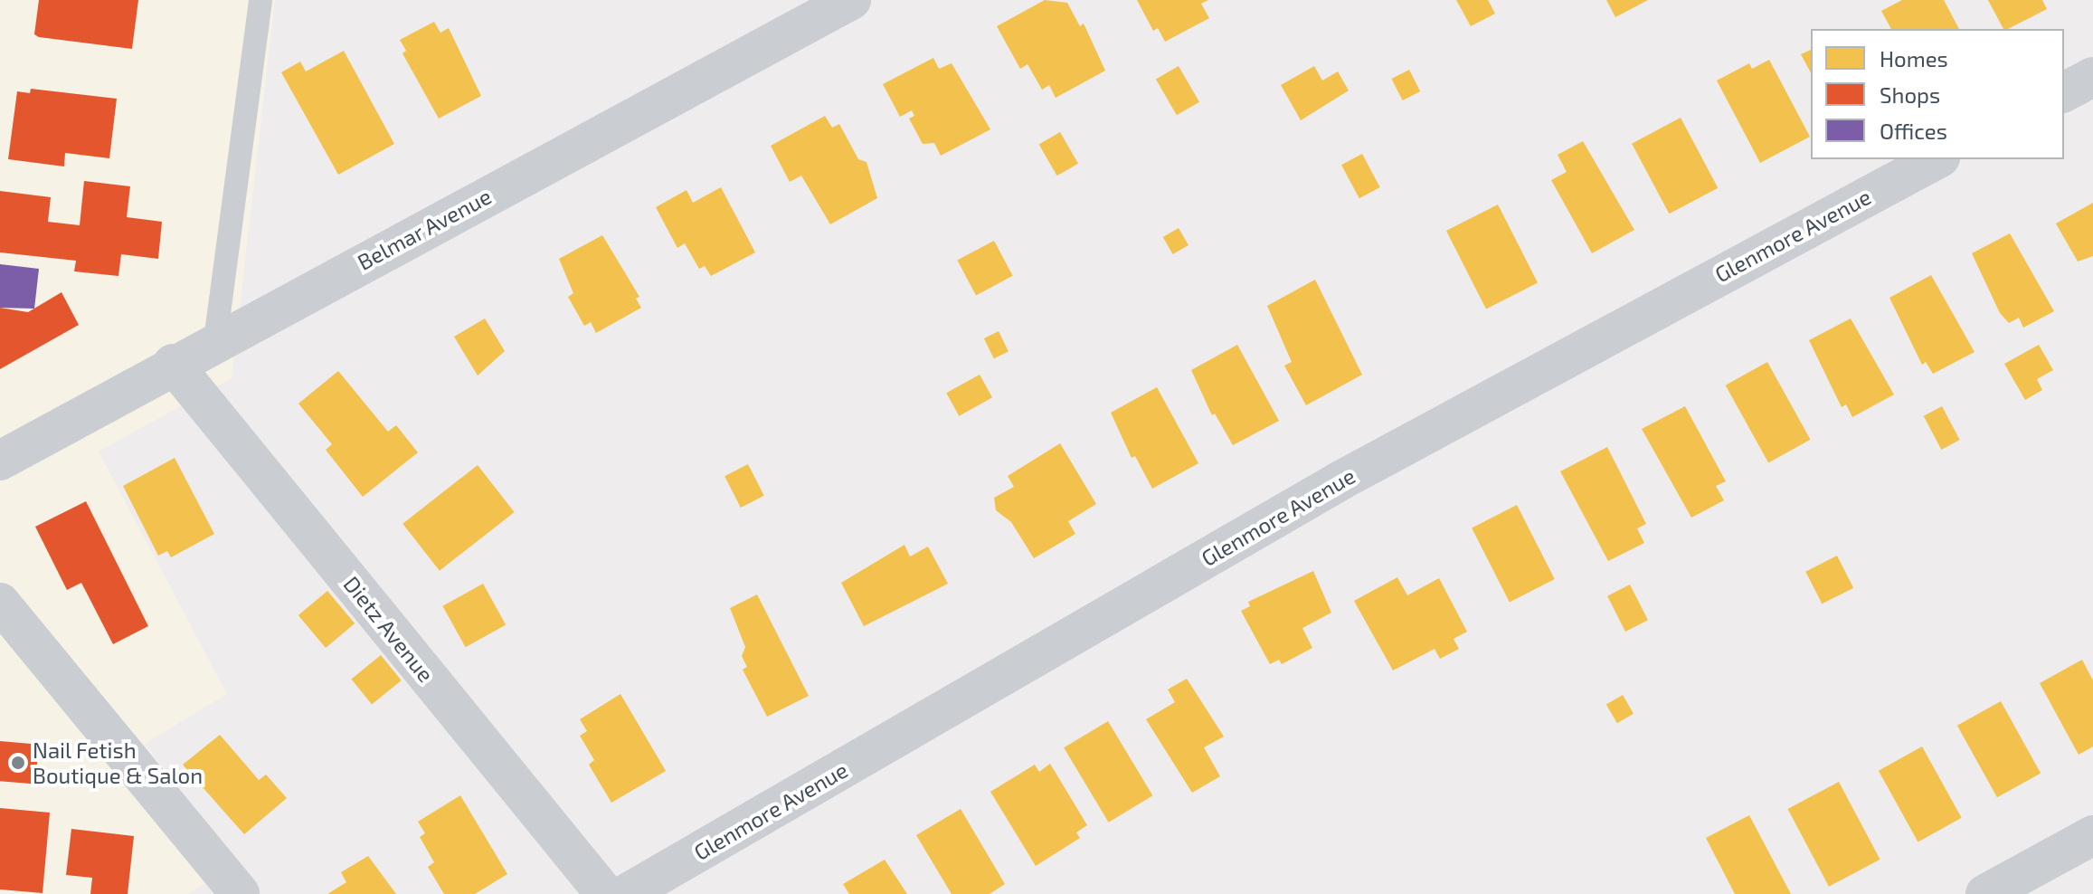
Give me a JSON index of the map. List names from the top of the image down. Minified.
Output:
{"streets":{"street":["Belmar Avenue","Glenmore Avenue","Dietz Avenue"]},"crossings":[["Belmar Avenue","Dietz Avenue"]],"places":["Nail Fetish Boutique & Salon"],"legend":["Homes","Shops","Offices"]}
